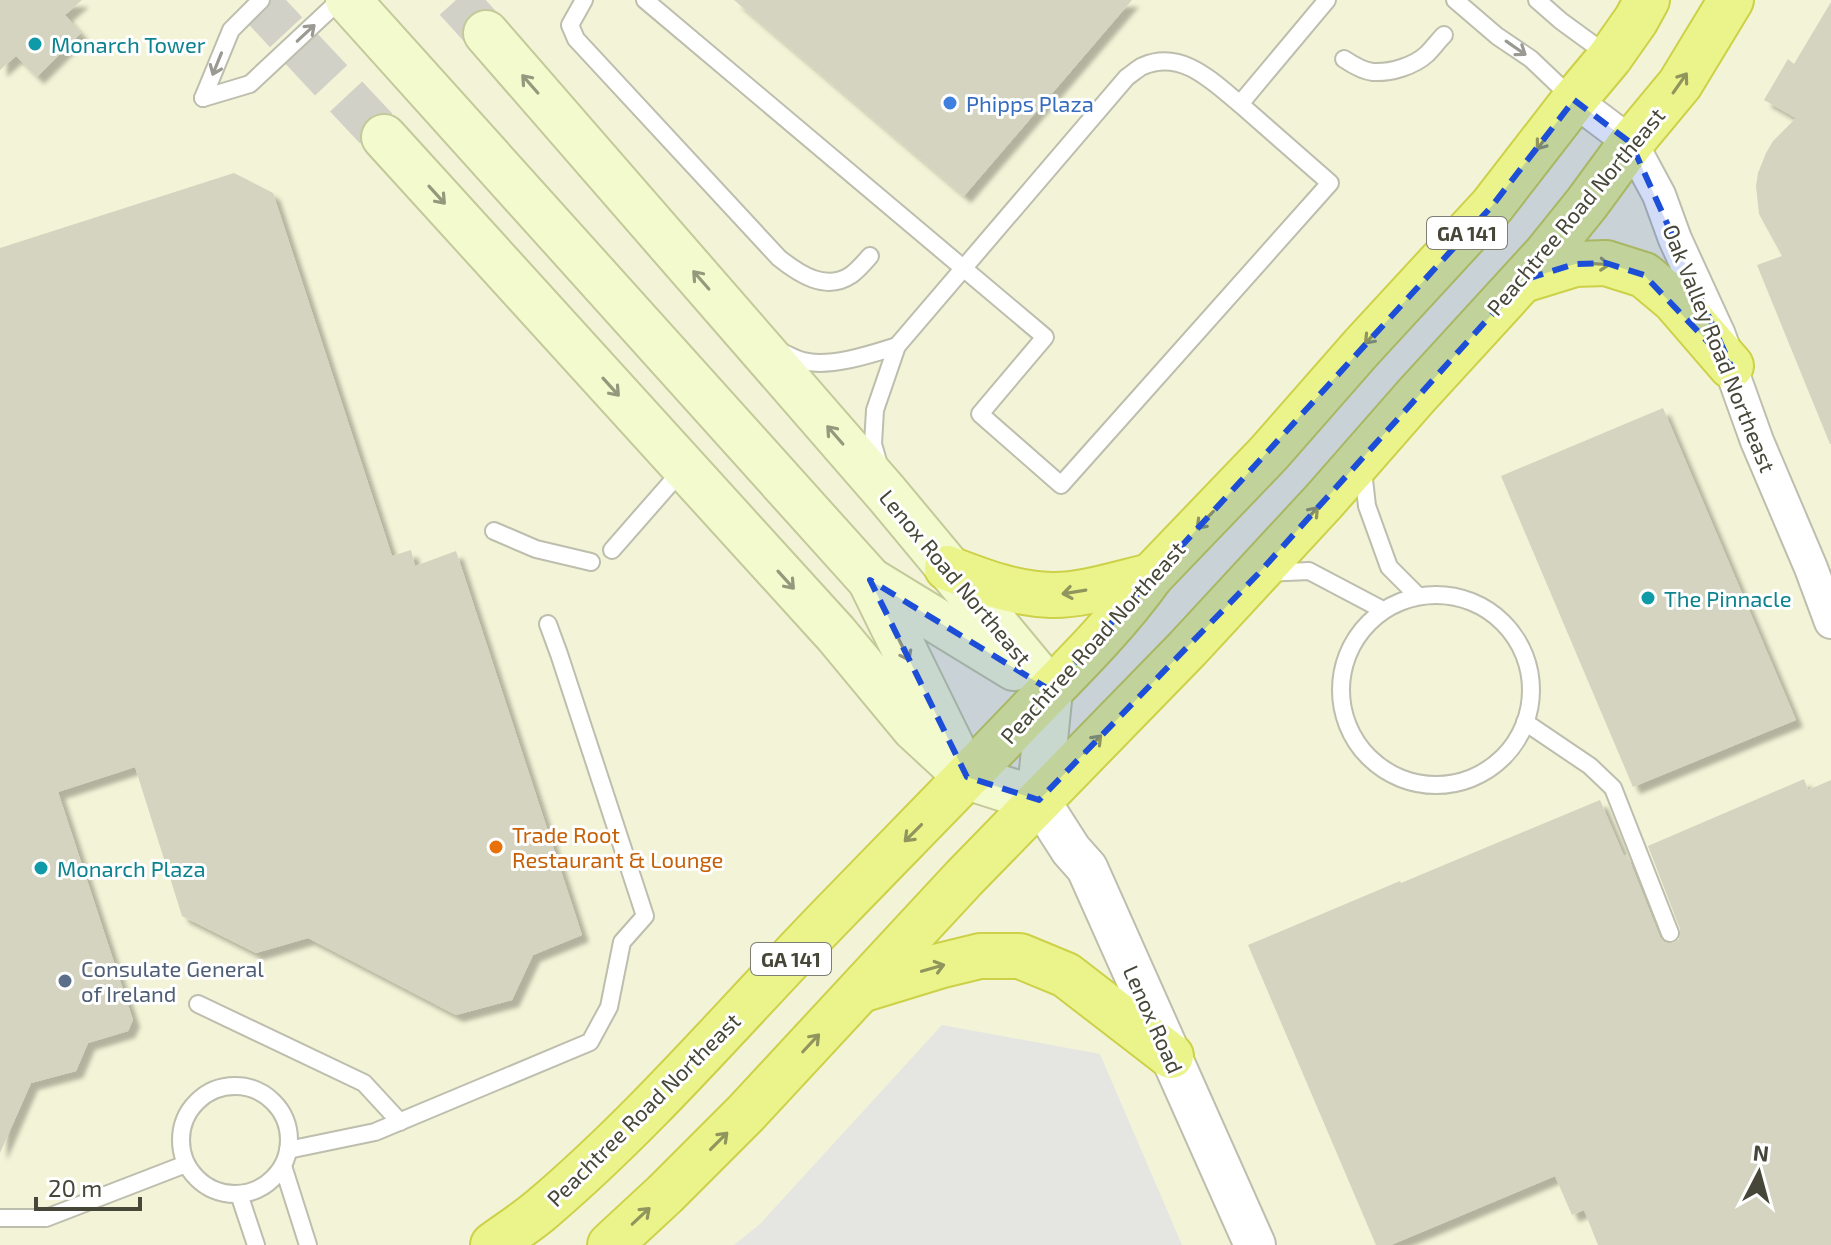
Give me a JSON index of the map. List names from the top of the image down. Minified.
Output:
{"streets":{"highway":["Peachtree Road Northeast","GA 141"],"main road":["Lenox Road Northeast"],"street":["Oak Valley Road Northeast","Lenox Road"]},"crossings":[["Peachtree Road Northeast","Oak Valley Road Northeast"],["Peachtree Road Northeast","Lenox Road Northeast"],["Peachtree Road Northeast","Lenox Road"]],"places":["Monarch Tower","Phipps Plaza","The Pinnacle","Trade Root Restaurant & Lounge","Monarch Plaza","Consulate General of Ireland"],"scale_bar":"20 m","north":"top"}
